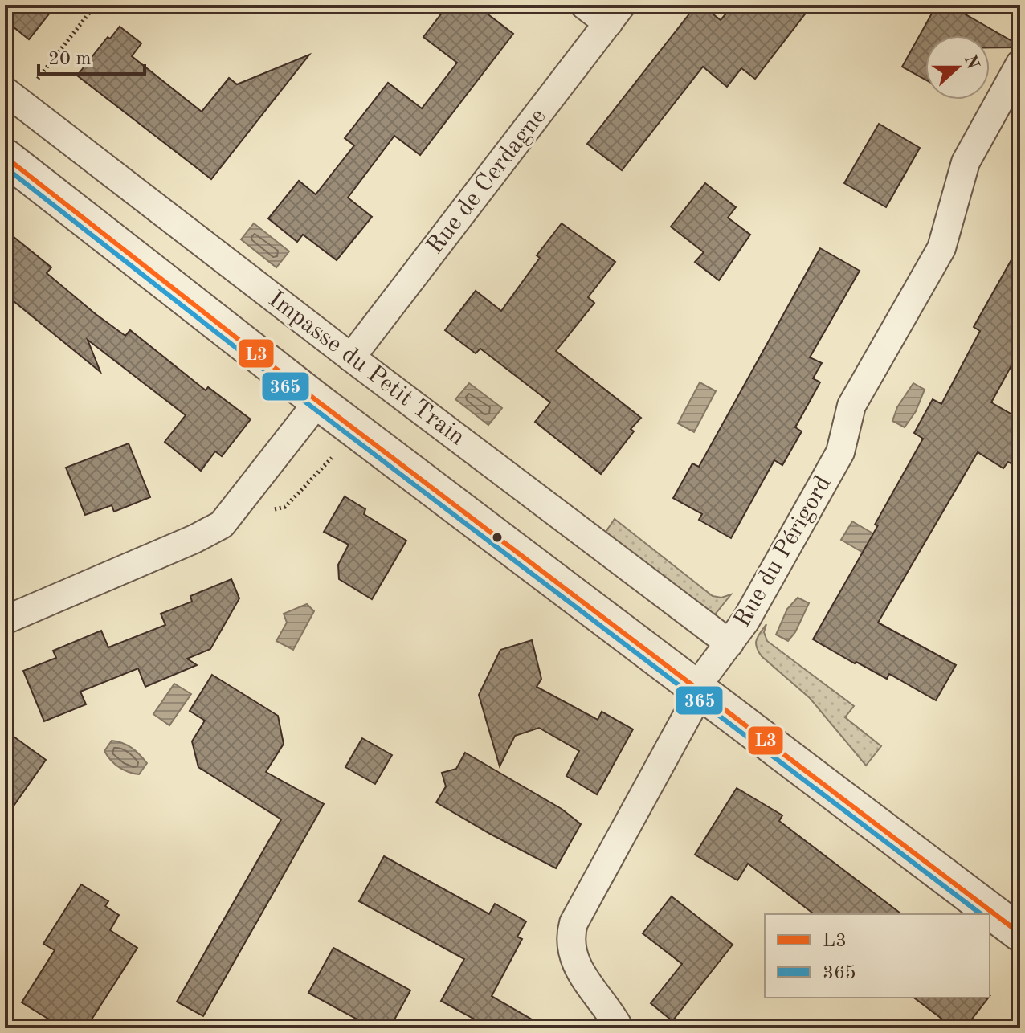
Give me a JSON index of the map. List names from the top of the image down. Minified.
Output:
{"streets":{"street":["Rue de Cerdagne","Impasse du Petit Train","Rue du Périgord"]},"crossings":[["Rue de Cerdagne","Impasse du Petit Train"],["Impasse du Petit Train","Rue du Périgord"]],"lines":["transit line L3","transit line 365"],"legend":["L3","365"],"scale_bar":"20 m","north":"right"}
